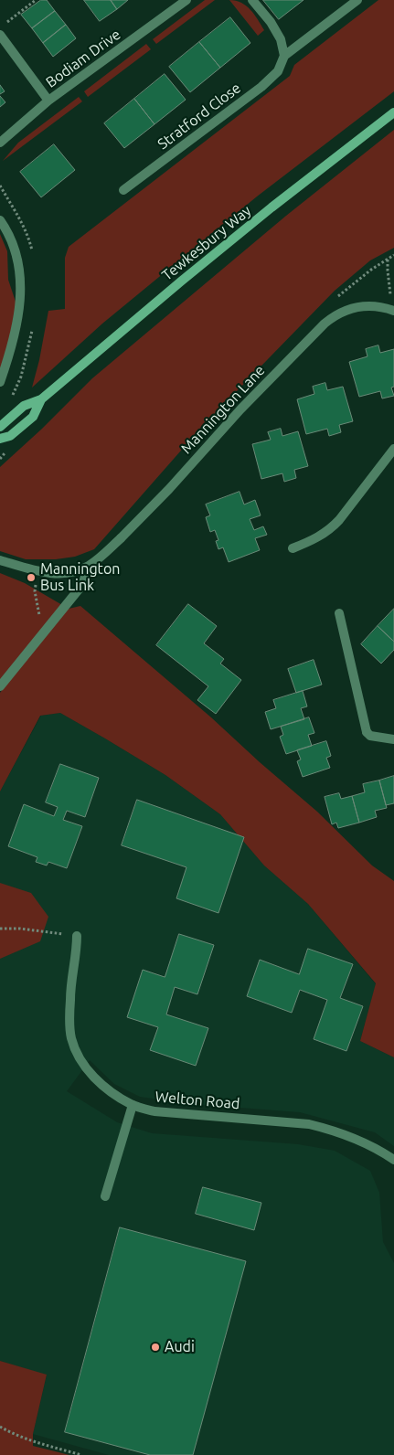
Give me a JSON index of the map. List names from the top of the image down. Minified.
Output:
{"streets":{"main road":["Tewkesbury Way"],"street":["Bodiam Drive","Stratford Close","Mannington Lane","Welton Road"]},"places":["Mannington Bus Link","Audi"]}
